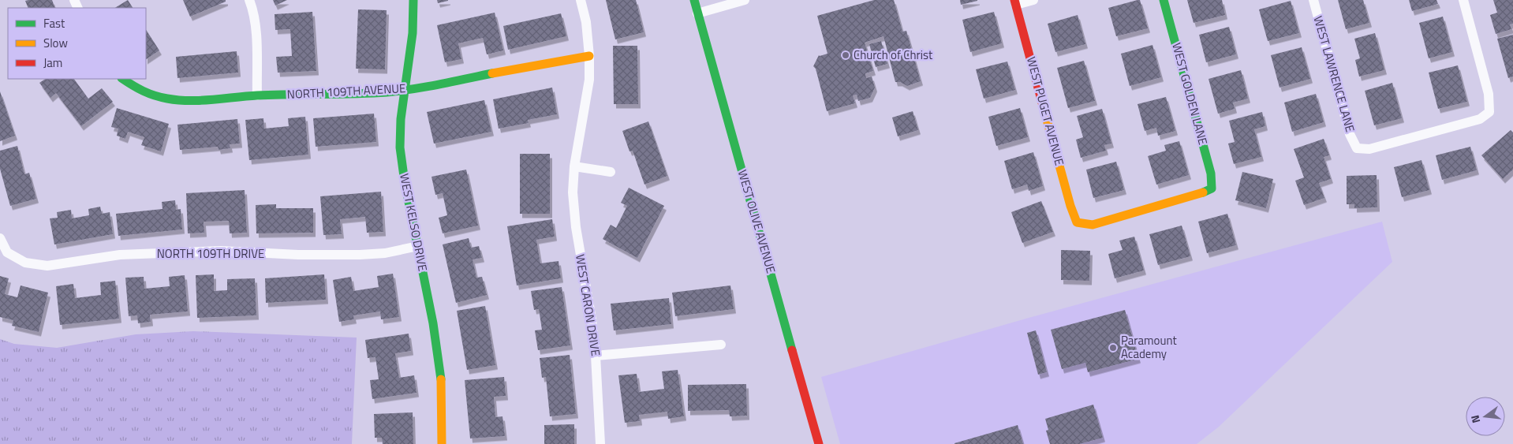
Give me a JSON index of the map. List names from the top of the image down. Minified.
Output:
{"streets":{"street":["WEST LAWRENCE LANE","NORTH 109TH AVENUE","WEST GOLDEN LANE","WEST PUGET AVENUE","WEST OLIVE AVENUE","WEST KELSO DRIVE","NORTH 109TH DRIVE","WEST CARON DRIVE"]},"crossings":[["NORTH 109TH AVENUE","WEST KELSO DRIVE"],["NORTH 109TH AVENUE","WEST CARON DRIVE"],["WEST GOLDEN LANE","WEST PUGET AVENUE"],["WEST KELSO DRIVE","NORTH 109TH DRIVE"]],"places":["Church of Christ","Paramount Academy"],"legend":["Fast","Slow","Jam"],"north":"left"}
